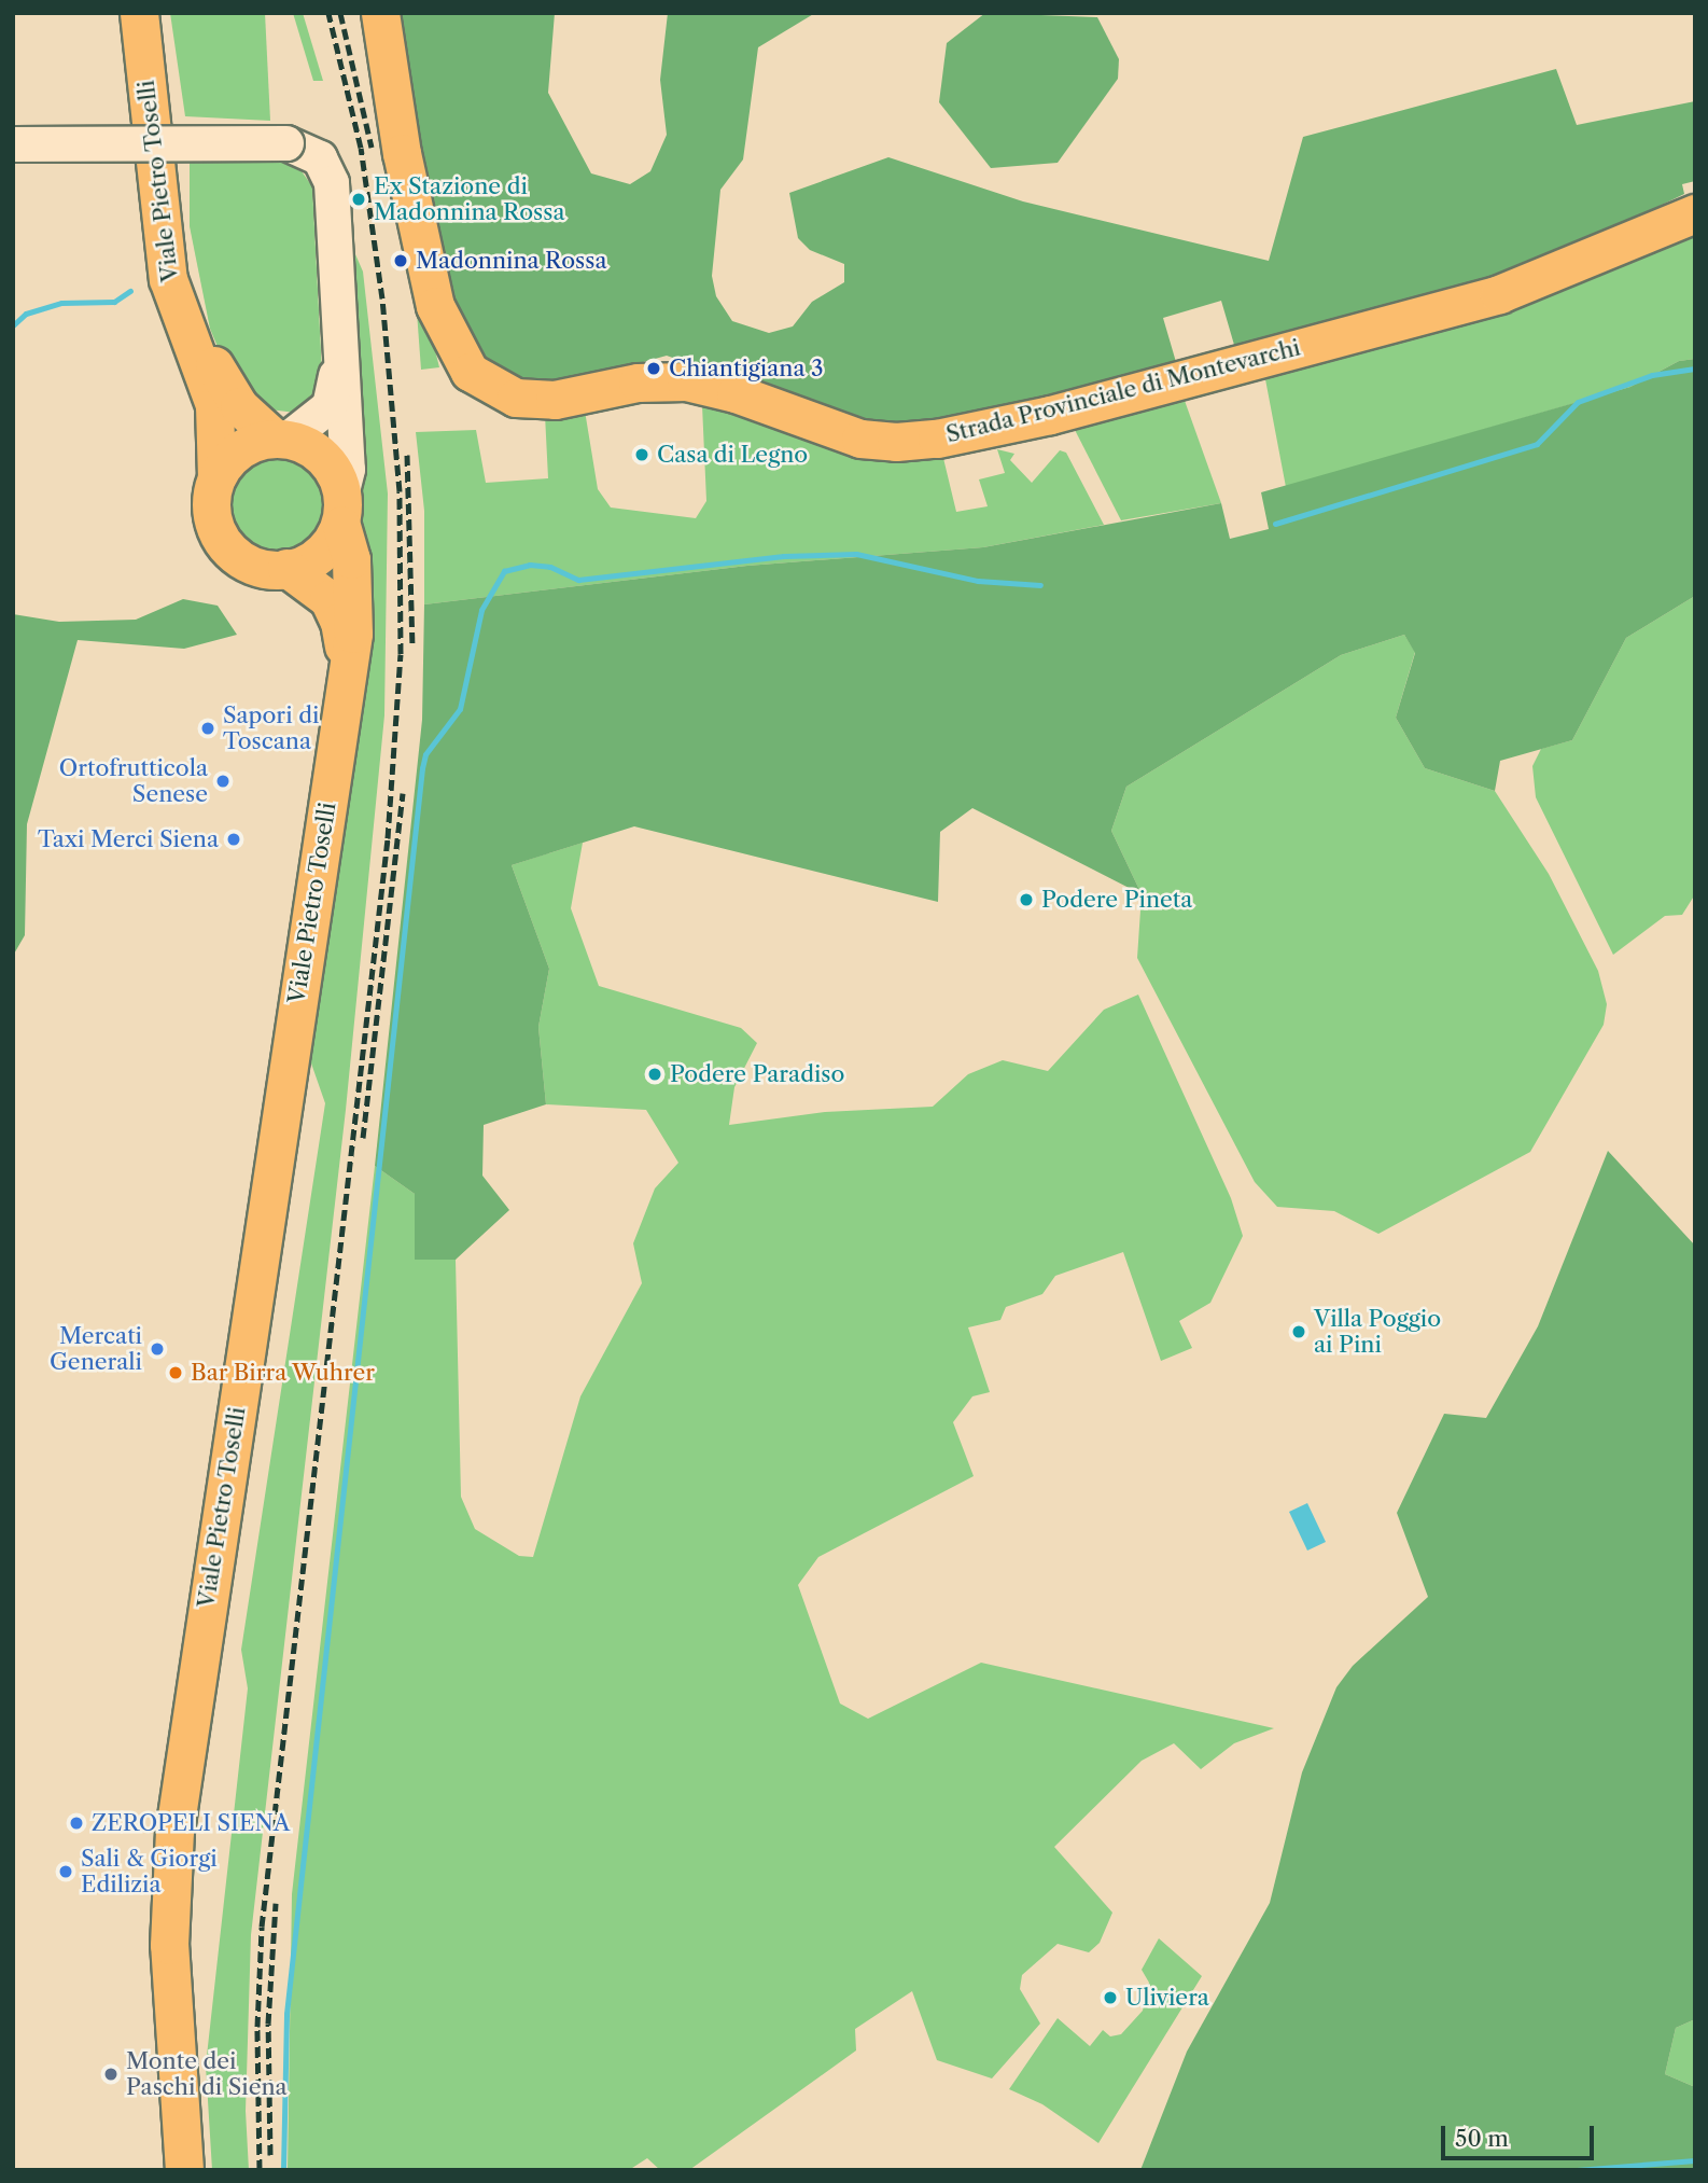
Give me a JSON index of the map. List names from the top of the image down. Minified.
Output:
{"streets":{"main road":["Viale Pietro Toselli","Strada Provinciale di Montevarchi"]},"places":["Ex Stazione di Madonnina Rossa","Madonnina Rossa","Chiantigiana 3","Casa di Legno","Sapori di Toscana","Ortofrutticola Senese","Taxi Merci Siena","Podere Pineta","Podere Paradiso","Villa Poggio ai Pini","Mercati Generali","Bar Birra Wuhrer","ZEROPELI SIENA","Sali & Giorgi Edilizia","Uliviera","Monte dei Paschi di Siena"],"scale_bar":"50 m"}
